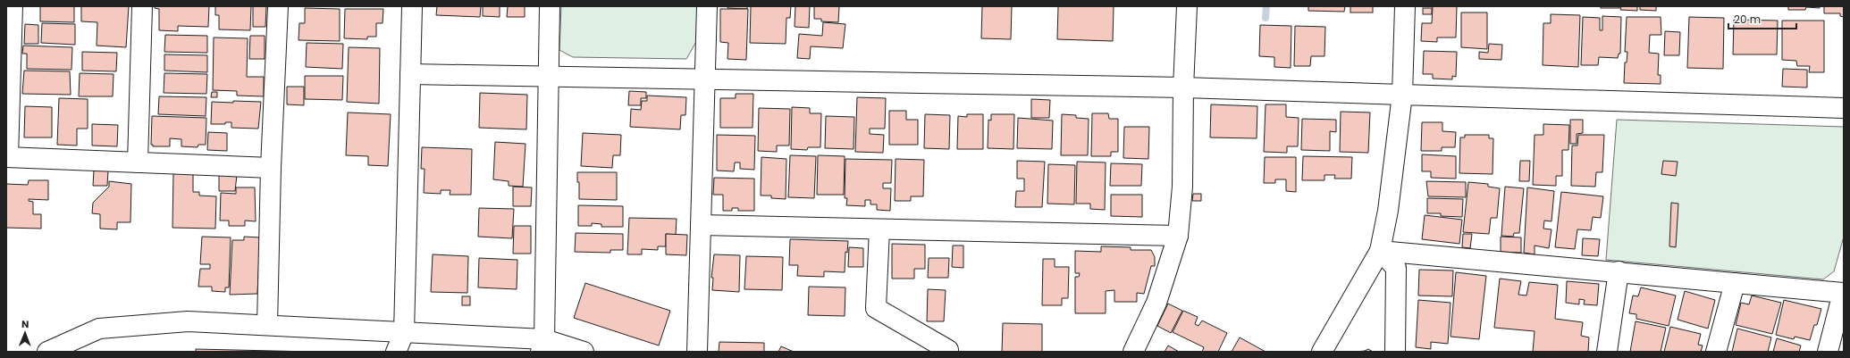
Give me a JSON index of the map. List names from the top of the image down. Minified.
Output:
{"scale_bar":"20 m","north":"top"}
